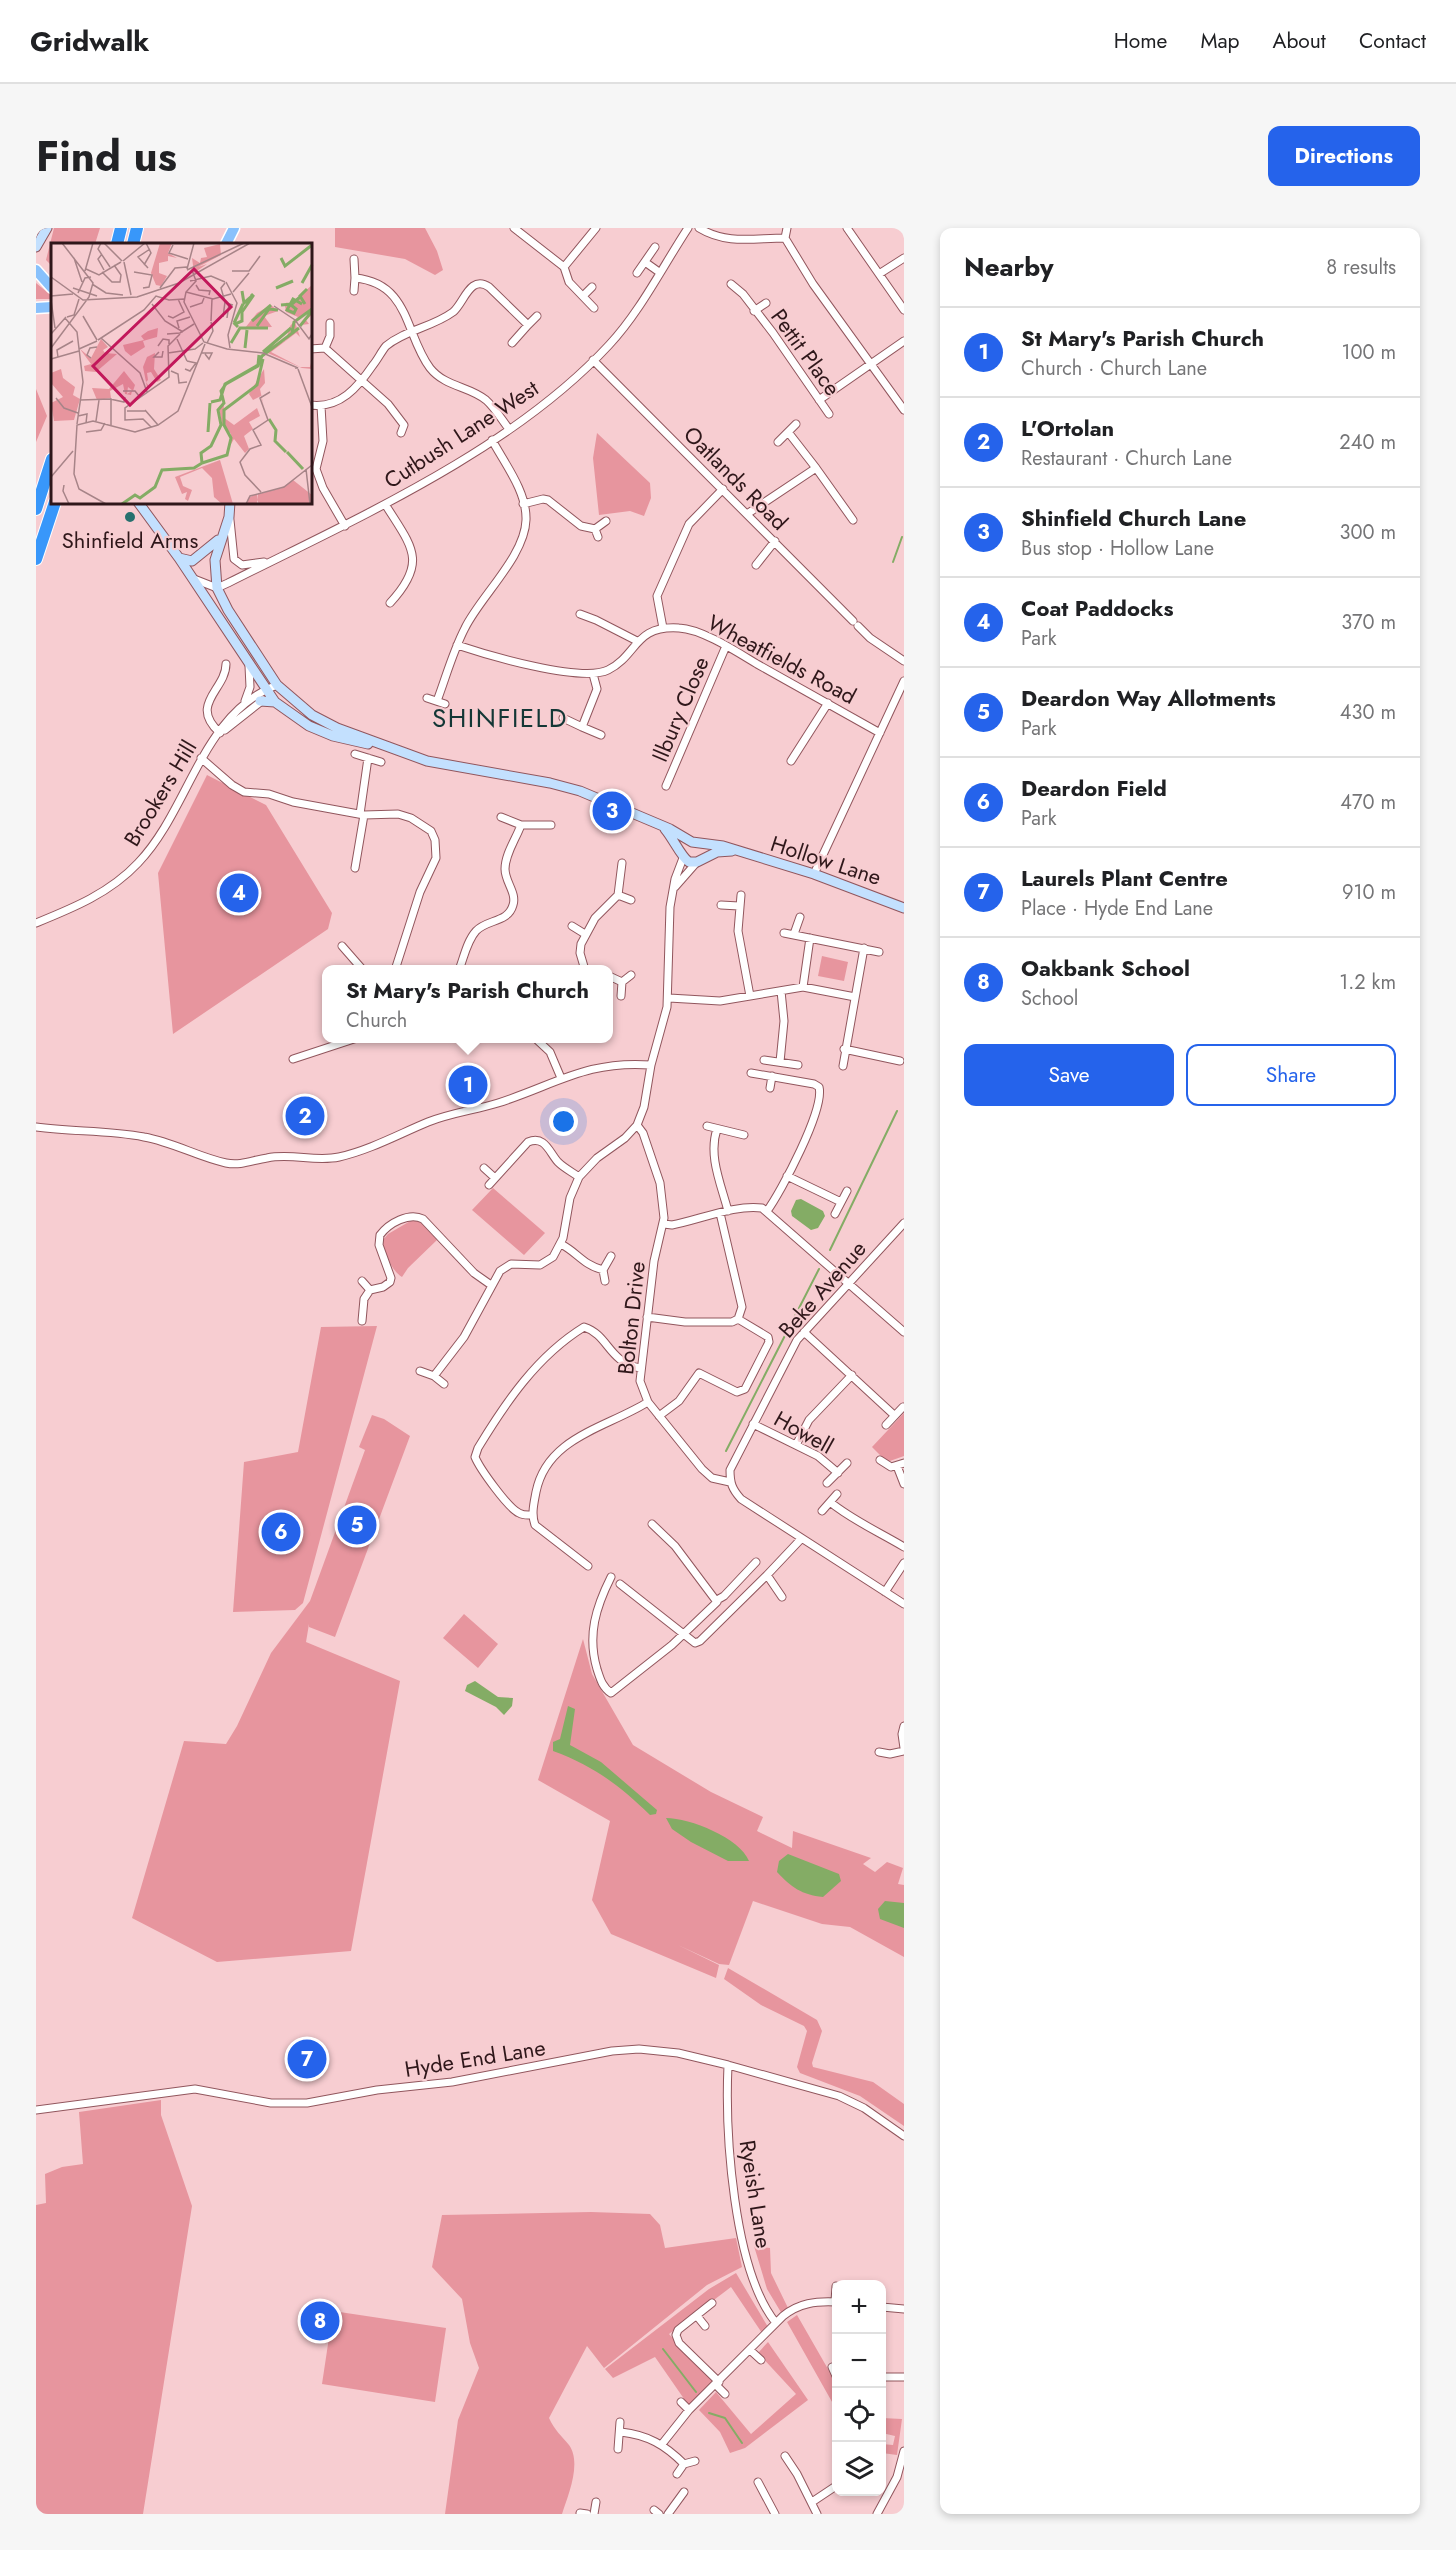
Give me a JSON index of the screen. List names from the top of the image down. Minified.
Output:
{"streets":{"main road":["Hollow Lane"],"street":["Pettit Place","Cutbush Lane West","Oatlands Road","Wheatfields Road","Ilbury Close","Brookers Hill","Beke Avenue","Bolton Drive","Howell","Hyde End Lane","Ryeish Lane"]},"crossings":[["Cutbush Lane West","Oatlands Road"],["Cutbush Lane West","Hollow Lane"],["Wheatfields Road","Ilbury Close"],["Brookers Hill","Hollow Lane"],["Beke Avenue","Bolton Drive"],["Beke Avenue","Howell"],["Hyde End Lane","Ryeish Lane"]],"districts":["SHINFIELD"],"places":["Shinfield Arms"],"page":{"header":"Gridwalk","nav":["Home","Map","About","Contact"],"title":"Find us","buttons":["Directions",["Save","Share"]],"heading":["Nearby","8 results"],"list":[{"mark":"1","name":"St Mary's Parish Church","note":"Church · Church Lane","value":"100 m"},{"mark":"2","name":"L'Ortolan","note":"Restaurant · Church Lane","value":"240 m"},{"mark":"3","name":"Shinfield Church Lane","note":"Bus stop · Hollow Lane","value":"300 m"},{"mark":"4","name":"Coat Paddocks","note":"Park","value":"370 m"},{"mark":"5","name":"Deardon Way Allotments","note":"Park","value":"430 m"},{"mark":"6","name":"Deardon Field","note":"Park","value":"470 m"},{"mark":"7","name":"Laurels Plant Centre","note":"Place · Hyde End Lane","value":"910 m"},{"mark":"8","name":"Oakbank School","note":"School","value":"1.2 km"}],"pins":["3","4","1","2","5","6","7","8"],"popup":["St Mary's Parish Church","Church"],"map_buttons":["+","−"]}}
